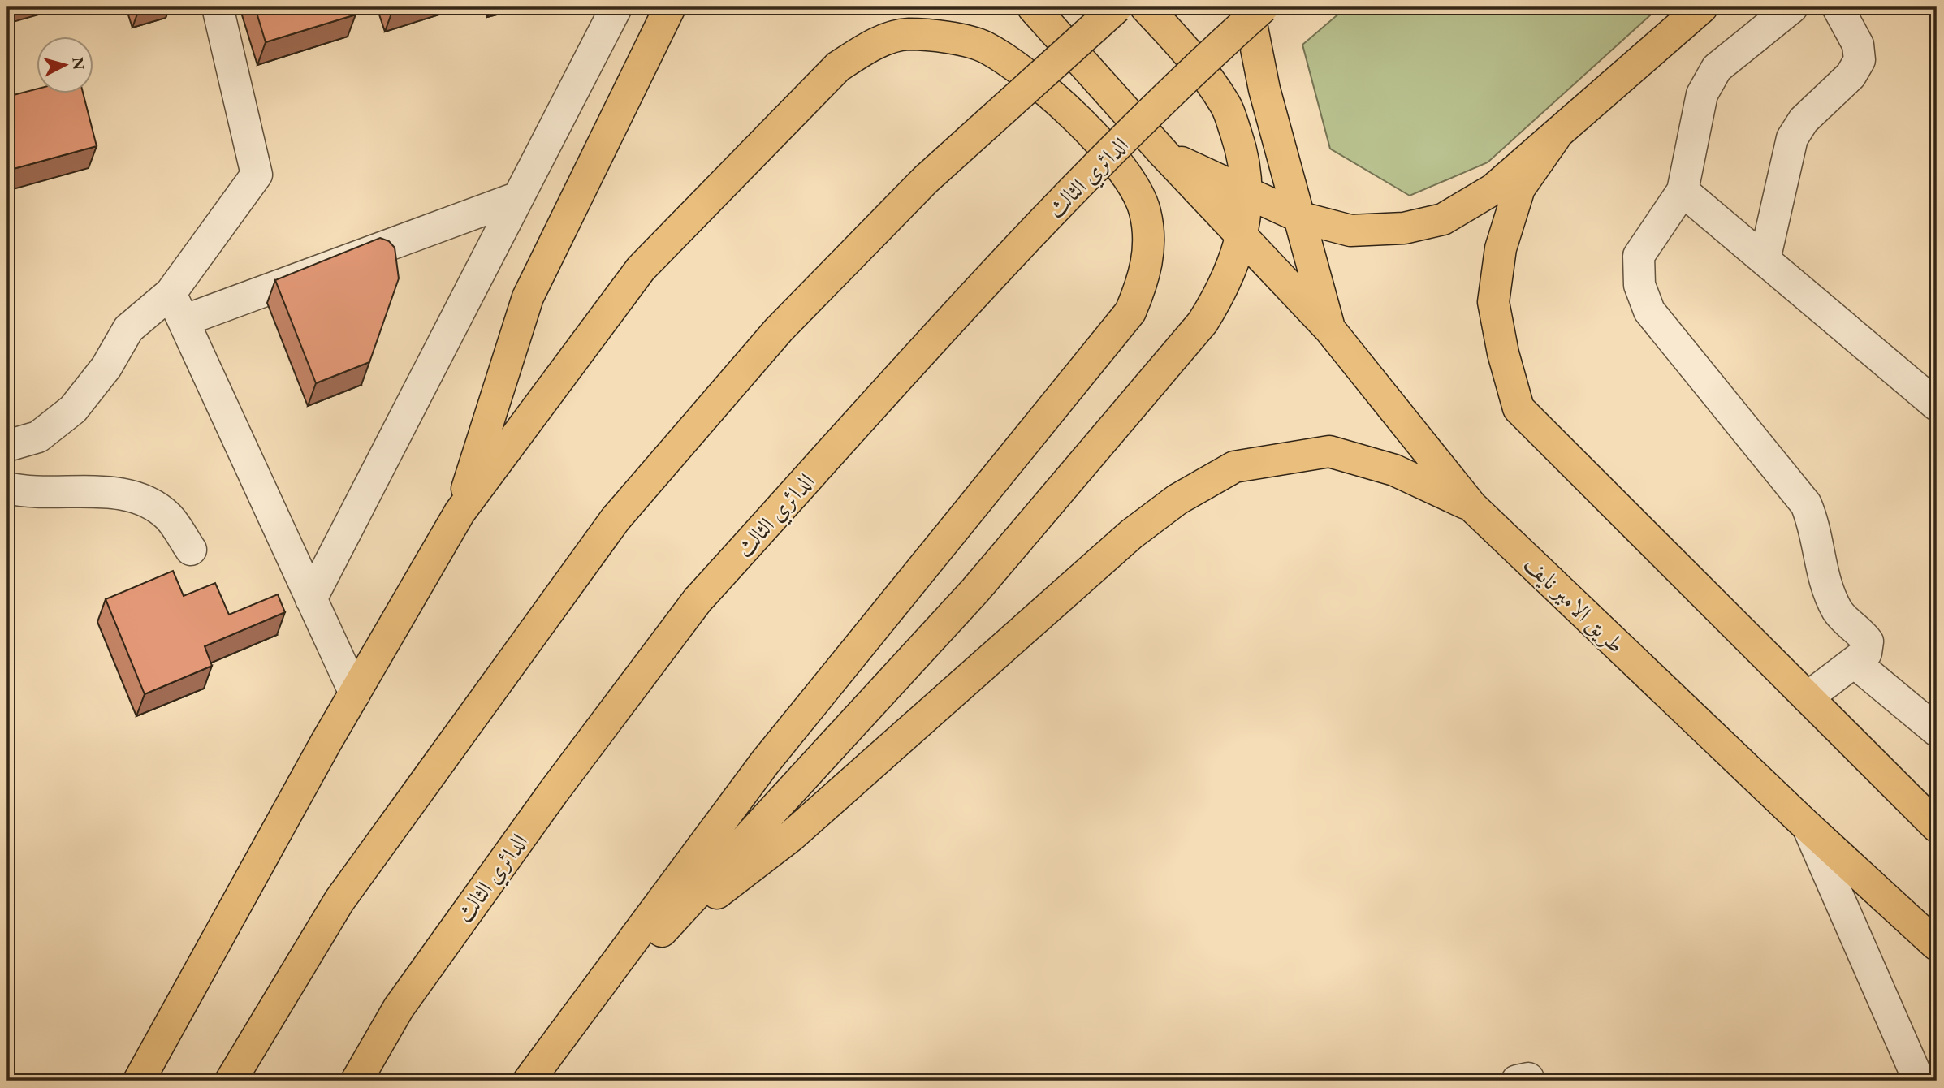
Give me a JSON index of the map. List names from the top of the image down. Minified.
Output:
{"streets":{"main road":["الدائري الثالث","طريق الامير نايف"]},"north":"right"}
